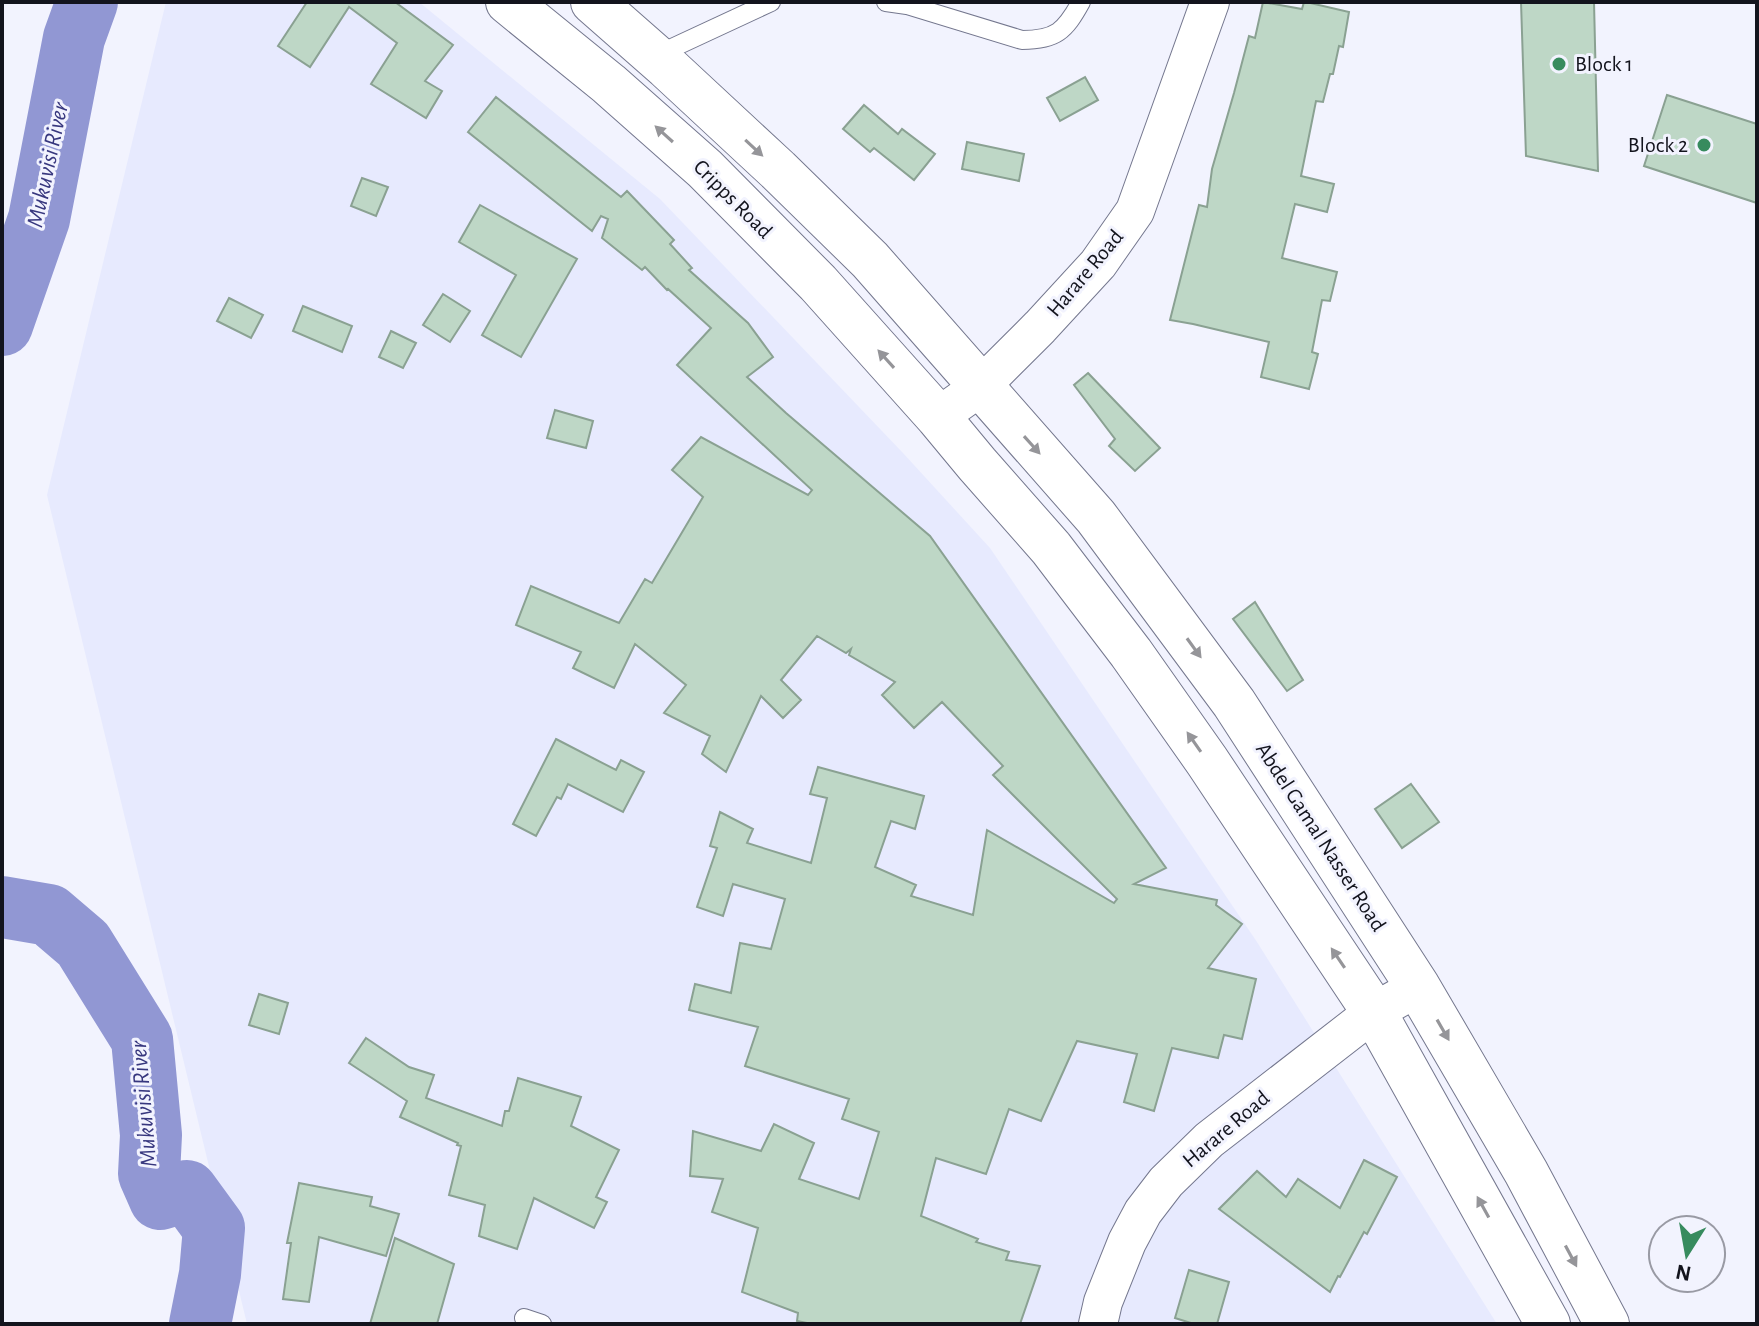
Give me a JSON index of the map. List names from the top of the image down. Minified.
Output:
{"streets":{"main road":["Cripps Road","Abdel Gamal Nasser Road"],"street":["Harare Road"]},"crossings":[["Cripps Road","Harare Road"],["Harare Road","Abdel Gamal Nasser Road"]],"water":["Mukuvisi River"],"places":["Block 1","Block 2"],"north":"bottom"}
